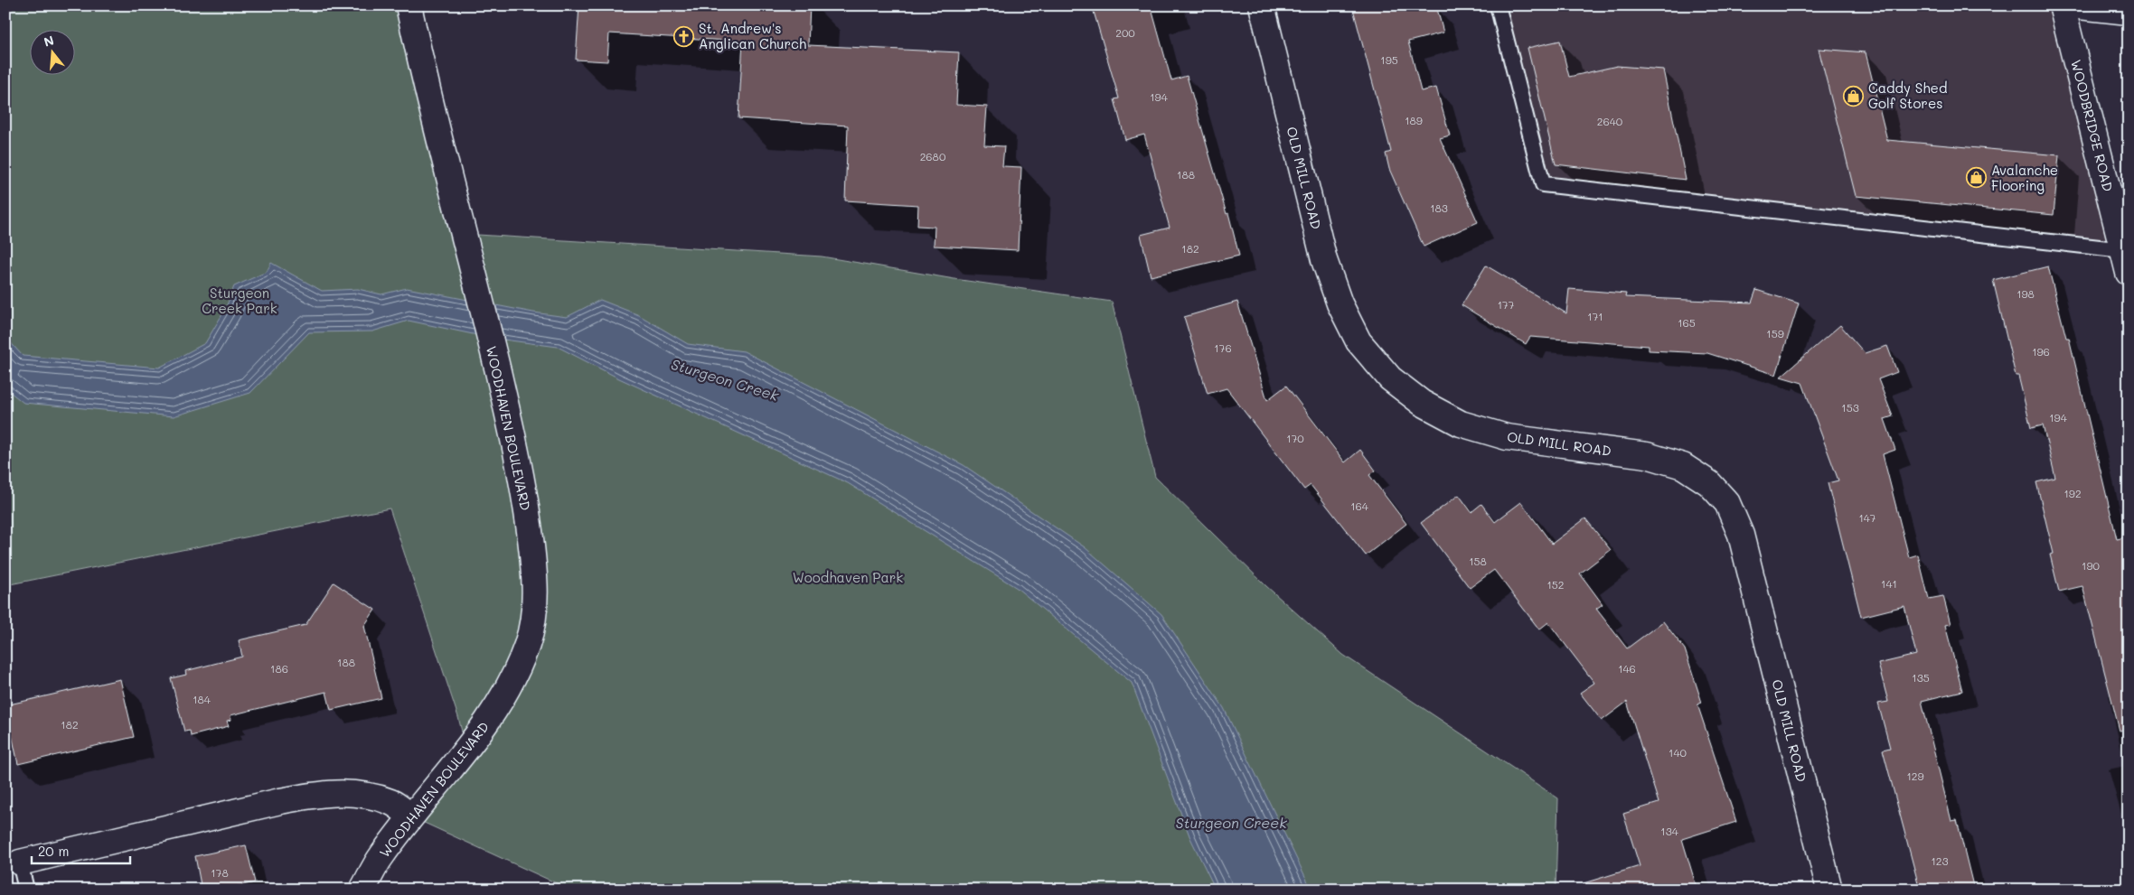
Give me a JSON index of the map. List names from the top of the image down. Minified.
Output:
{"streets":{"main road":["WOODBRIDGE ROAD","OLD MILL ROAD","WOODHAVEN BOULEVARD"]},"water":["Sturgeon Creek"],"parks":["Sturgeon Creek Park","Woodhaven Park"],"places":{"church":["St. Andrew's Anglican Church"],"shop":["Caddy Shed Golf Stores","Avalanche Flooring"]},"house_numbers":["200","195","194","189","2640","2680","188","183","182","198","177","171","165","159","176","196","153","194","170","192","164","147","158","190","141","152","188","186","146","135","184","182","140","129","134","123","178"],"scale_bar":"20 m","north":"top"}
